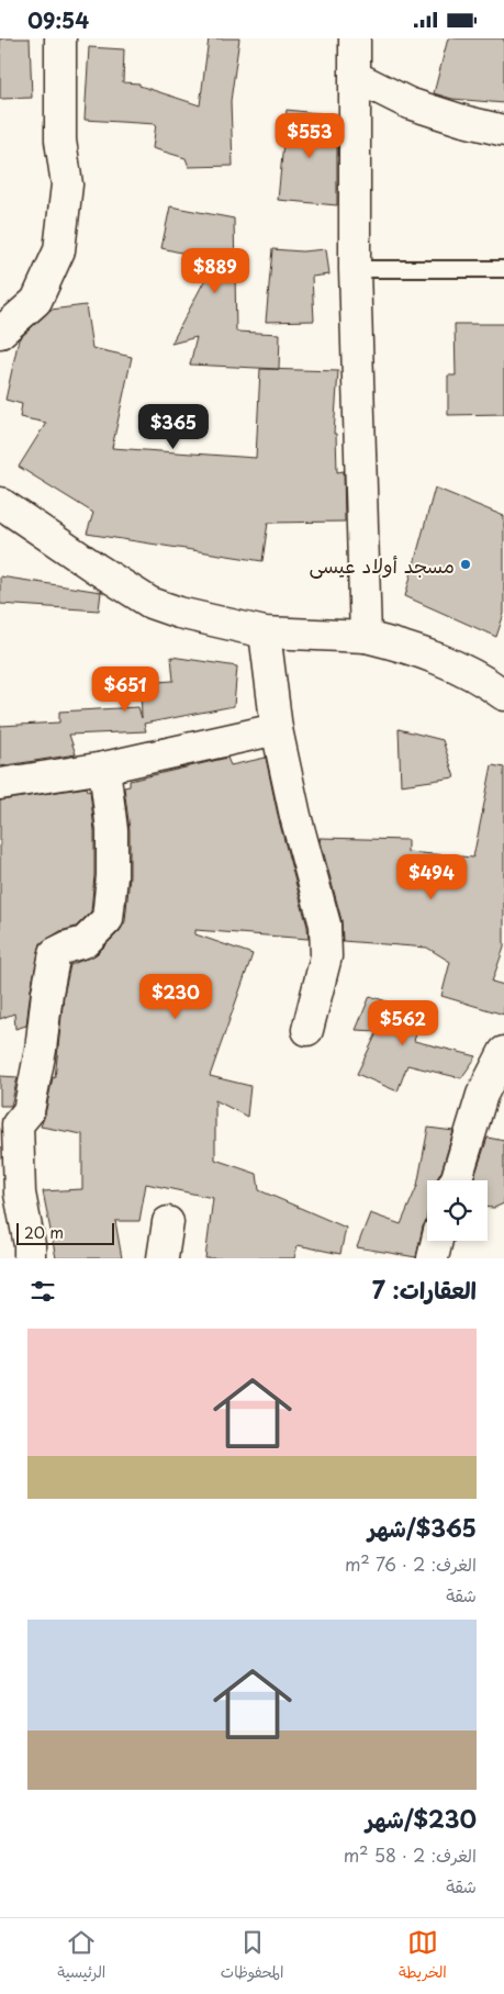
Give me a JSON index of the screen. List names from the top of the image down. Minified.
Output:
{"places":["مسجد أولاد عيسى"],"scale_bar":"20 m","page":{"status":"09:54","price":["$553","$889","$365","$651","$494","$230","$562"],"scale":"20 m","heading":"العقارات: 7","list":[{"name":"$365/شهر","note":"الغرف: 2 · 76 m² · شقة"},{"name":"$230/شهر","note":"الغرف: 2 · 58 m² · شقة"}],"tabs":["الخريطة","المحفوظات","الرئيسية"]}}
